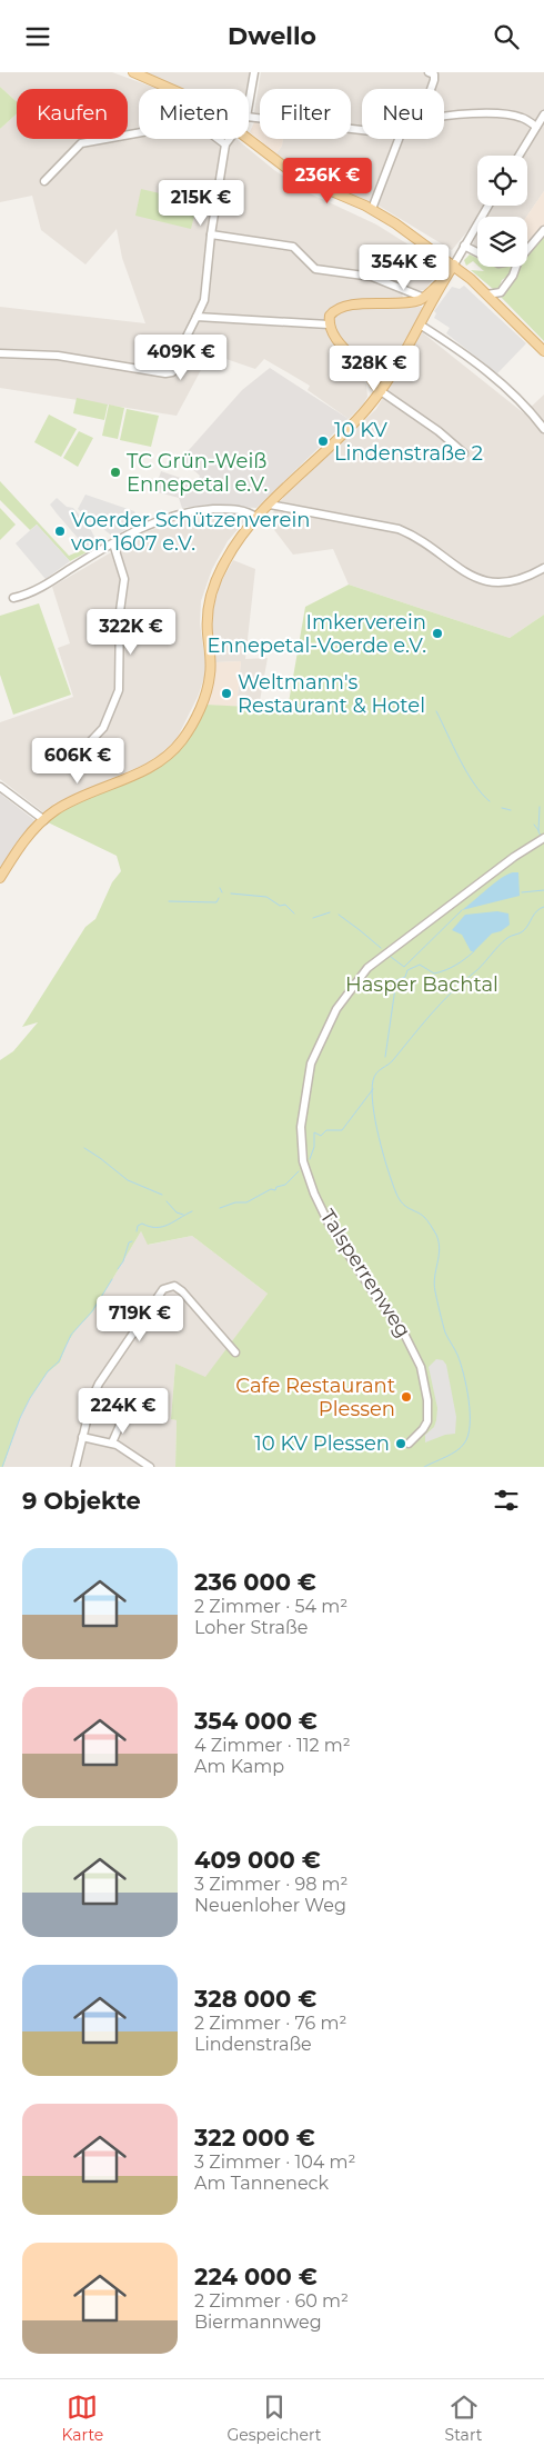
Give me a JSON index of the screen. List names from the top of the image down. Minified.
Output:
{"streets":{"street":["Talsperrenweg"]},"parks":["Hasper Bachtal"],"places":["10 KV Lindenstraße 2","TC Grün-Weiß Ennepetal e.V.","Voerder Schützenverein von 1607 e.V.","Imkerverein Ennepetal-Voerde e.V.","Weltmann's Restaurant & Hotel","Cafe Restaurant Plessen","10 KV Plessen"],"page":{"header":"Dwello","chip":["Kaufen","Mieten","Filter","Neu"],"price":["236K €","215K €","354K €","409K €","328K €","322K €","606K €","719K €","224K €"],"heading":"9 Objekte","list":[{"name":"236 000 €","note":"2 Zimmer · 54 m² · Loher Straße"},{"name":"354 000 €","note":"4 Zimmer · 112 m² · Am Kamp"},{"name":"409 000 €","note":"3 Zimmer · 98 m² · Neuenloher Weg"},{"name":"328 000 €","note":"2 Zimmer · 76 m² · Lindenstraße"},{"name":"322 000 €","note":"3 Zimmer · 104 m² · Am Tanneneck"},{"name":"224 000 €","note":"2 Zimmer · 60 m² · Biermannweg"}],"tabs":["Karte","Gespeichert","Start"]}}
